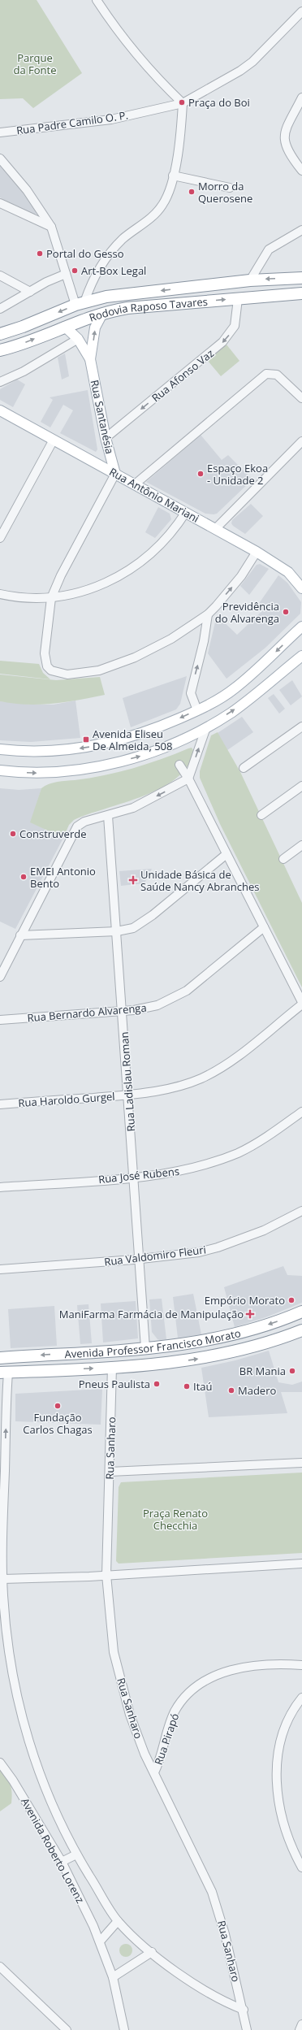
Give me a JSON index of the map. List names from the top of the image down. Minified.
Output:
{"streets":{"highway":["Rodovia Raposo Tavares","Avenida Professor Francisco Morato"],"main road":["Rua Santanésia","Rua Antônio Mariani"],"street":["Rua Padre Camilo O. P.","Rua Afonso Vaz","Rua Bernardo Alvarenga","Rua Ladislau Roman","Rua Haroldo Gurgel","Rua José Rubens","Rua Valdomiro Fleuri","Rua Sanharo","Rua Pirapó","Avenida Roberto Lorenz"]},"crossings":[["Rodovia Raposo Tavares","Rua Afonso Vaz"],["Rodovia Raposo Tavares","Rua Santanésia"],["Rua Afonso Vaz","Rua Santanésia"],["Rua Santanésia","Rua Antônio Mariani"],["Rua Bernardo Alvarenga","Rua Ladislau Roman"],["Rua Ladislau Roman","Rua Haroldo Gurgel"],["Rua Ladislau Roman","Rua José Rubens"],["Rua Ladislau Roman","Rua Valdomiro Fleuri"],["Rua Ladislau Roman","Avenida Professor Francisco Morato"],["Avenida Professor Francisco Morato","Rua Sanharo"],["Avenida Professor Francisco Morato","Avenida Roberto Lorenz"],["Rua Sanharo","Rua Pirapó"],["Rua Sanharo","Avenida Roberto Lorenz"]],"one_way":["Rua Afonso Vaz"],"parks":["Parque da Fonte","Praça Renato Checchia"],"places":{"other":["Praça do Boi","Morro da Querosene","Portal do Gesso","Art-Box Legal","Espaço Ekoa - Unidade 2","Previdência do Alvarenga","Construverde","EMEI Antonio Bento","Empório Morato","BR Mania","Pneus Paulista","Itaú","Madero","Fundação Carlos Chagas"],"transit":["Avenida Eliseu De Almeida, 508"],"health":["Unidade Básica de Saúde Nancy Abranches","ManiFarma Farmácia de Manipulação"]}}
